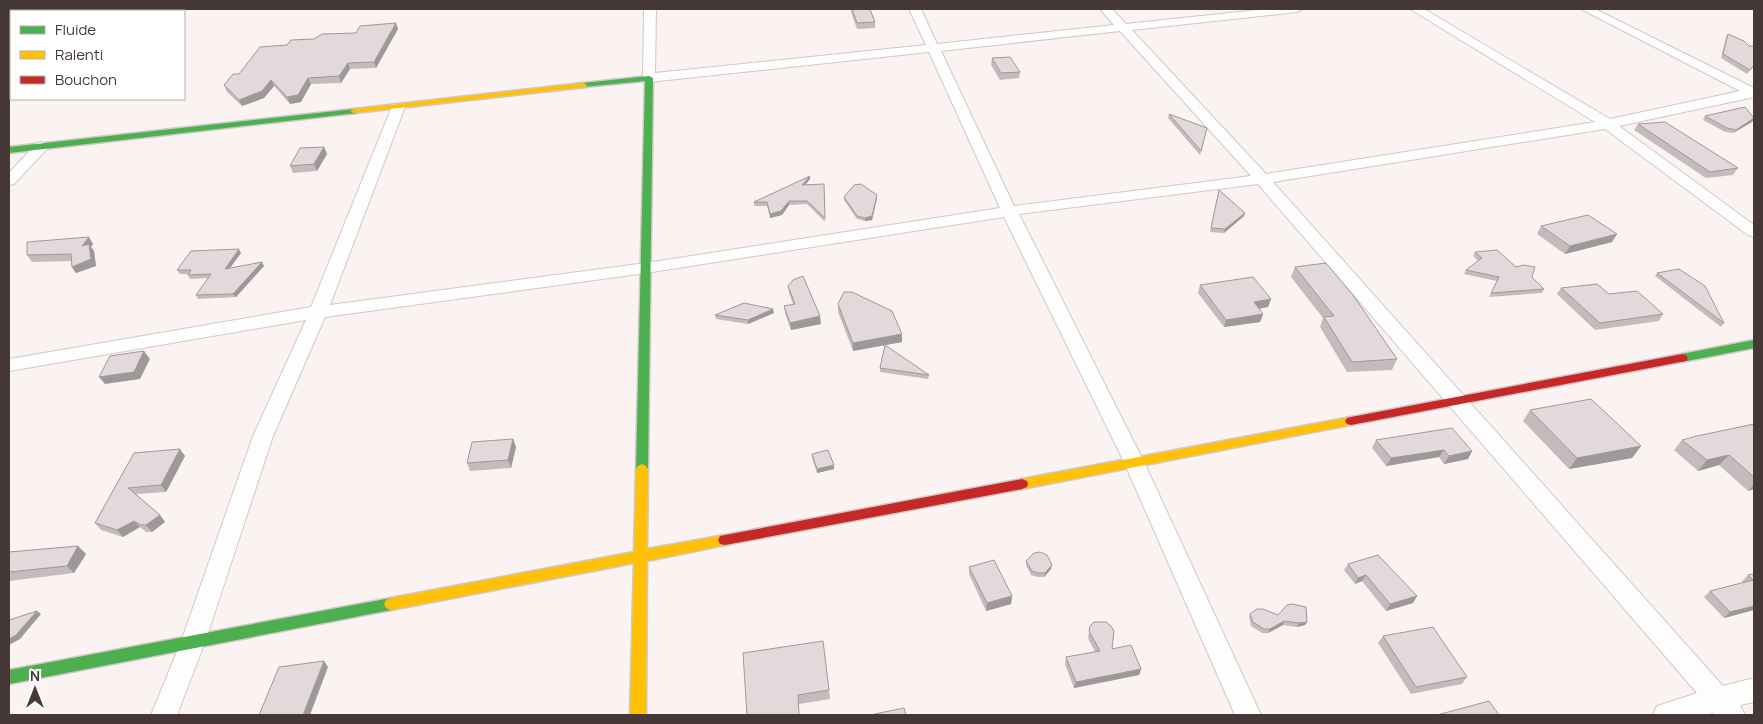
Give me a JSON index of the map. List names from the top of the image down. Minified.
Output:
{"legend":["Fluide","Ralenti","Bouchon"],"north":"top"}
